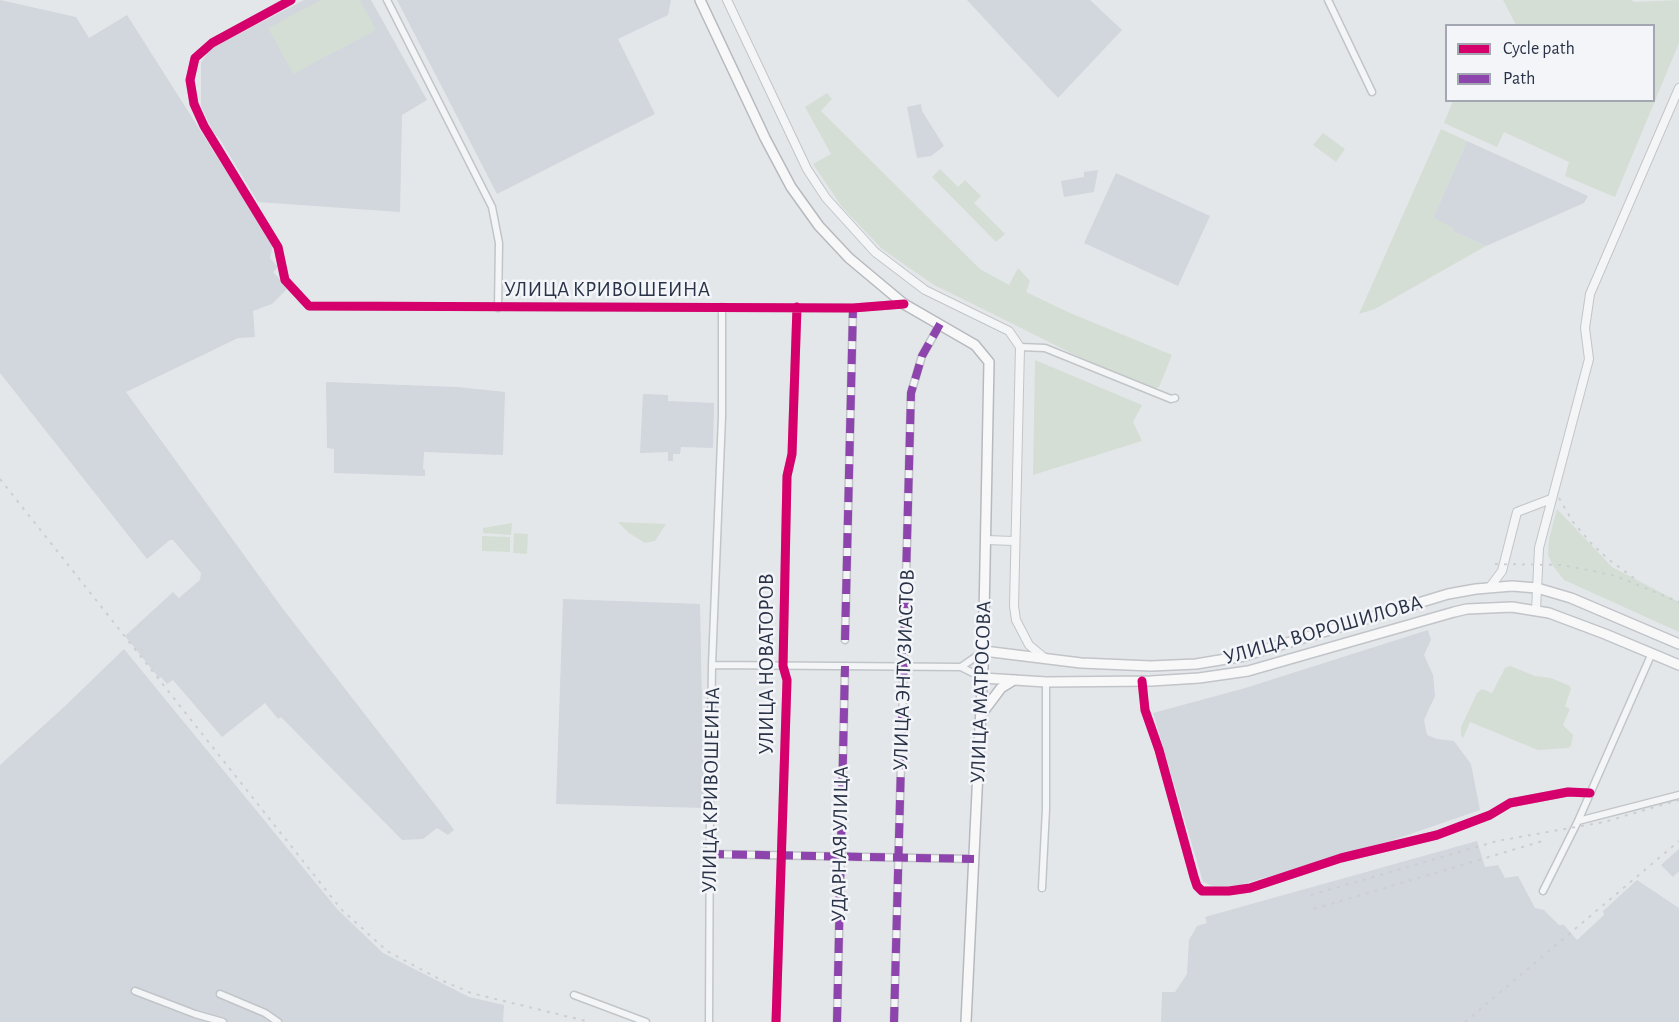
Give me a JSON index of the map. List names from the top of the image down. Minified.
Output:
{"streets":{"main road":["УЛИЦА ВОРОШИЛОВА","УЛИЦА МАТРОСОВА"],"street":["УЛИЦА КРИВОШЕИНА","УЛИЦА НОВАТОРОВ","УЛИЦА ЭНТУЗИАСТОВ","УДАРНАЯ УЛИЦА"]},"crossings":[["УЛИЦА КРИВОШЕИНА","УЛИЦА ВОРОШИЛОВА"],["УЛИЦА КРИВОШЕИНА","УЛИЦА НОВАТОРОВ"],["УЛИЦА ВОРОШИЛОВА","УЛИЦА НОВАТОРОВ"],["УЛИЦА ВОРОШИЛОВА","УЛИЦА ЭНТУЗИАСТОВ"],["УЛИЦА ВОРОШИЛОВА","УЛИЦА МАТРОСОВА"],["УЛИЦА ВОРОШИЛОВА","УДАРНАЯ УЛИЦА"],["УЛИЦА ЭНТУЗИАСТОВ","УЛИЦА МАТРОСОВА"]],"legend":["Cycle path","Path"]}
